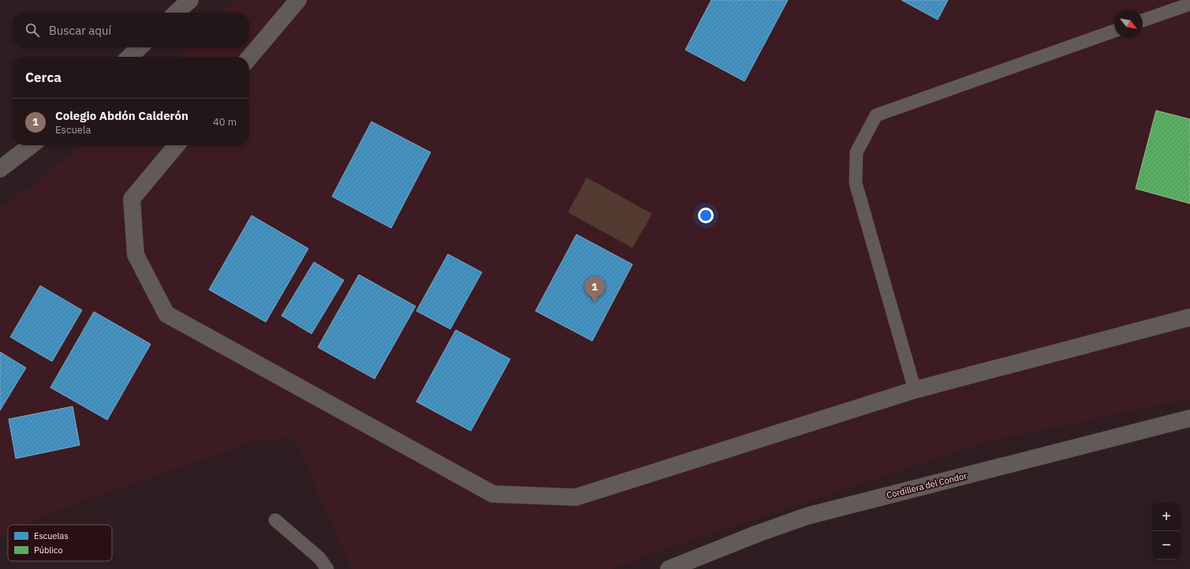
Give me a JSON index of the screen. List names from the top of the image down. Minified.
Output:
{"streets":{"street":["Cordillera del Condor"]},"legend":["Escuelas","Público"],"north":"bottom right","page":{"search":"Buscar aquí","heading":"Cerca","list":[{"mark":"1","name":"Colegio Abdón Calderón","note":"Escuela","value":"40 m"}],"pins":"1","map_buttons":["+","−"]}}
